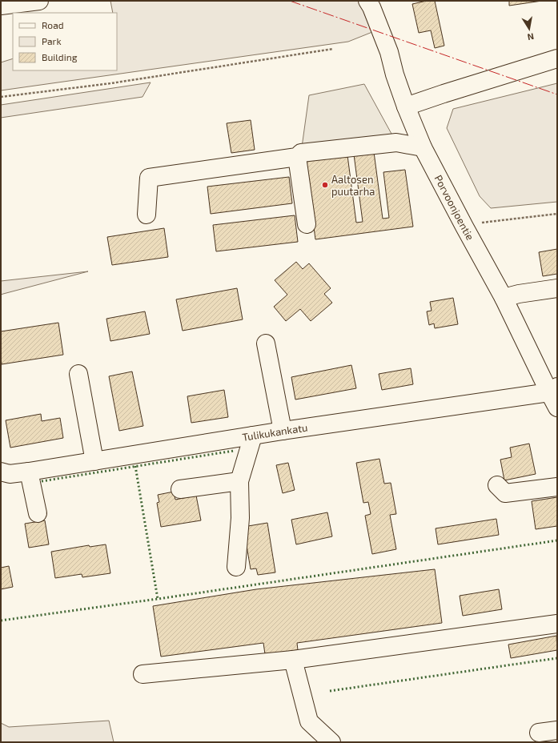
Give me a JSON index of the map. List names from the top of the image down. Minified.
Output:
{"streets":{"street":["Porvoonjoentie","Tulikukankatu"]},"crossings":[["Porvoonjoentie","Tulikukankatu"]],"places":["Aaltosen puutarha"],"legend":["Road","Park","Building"],"north":"bottom"}
